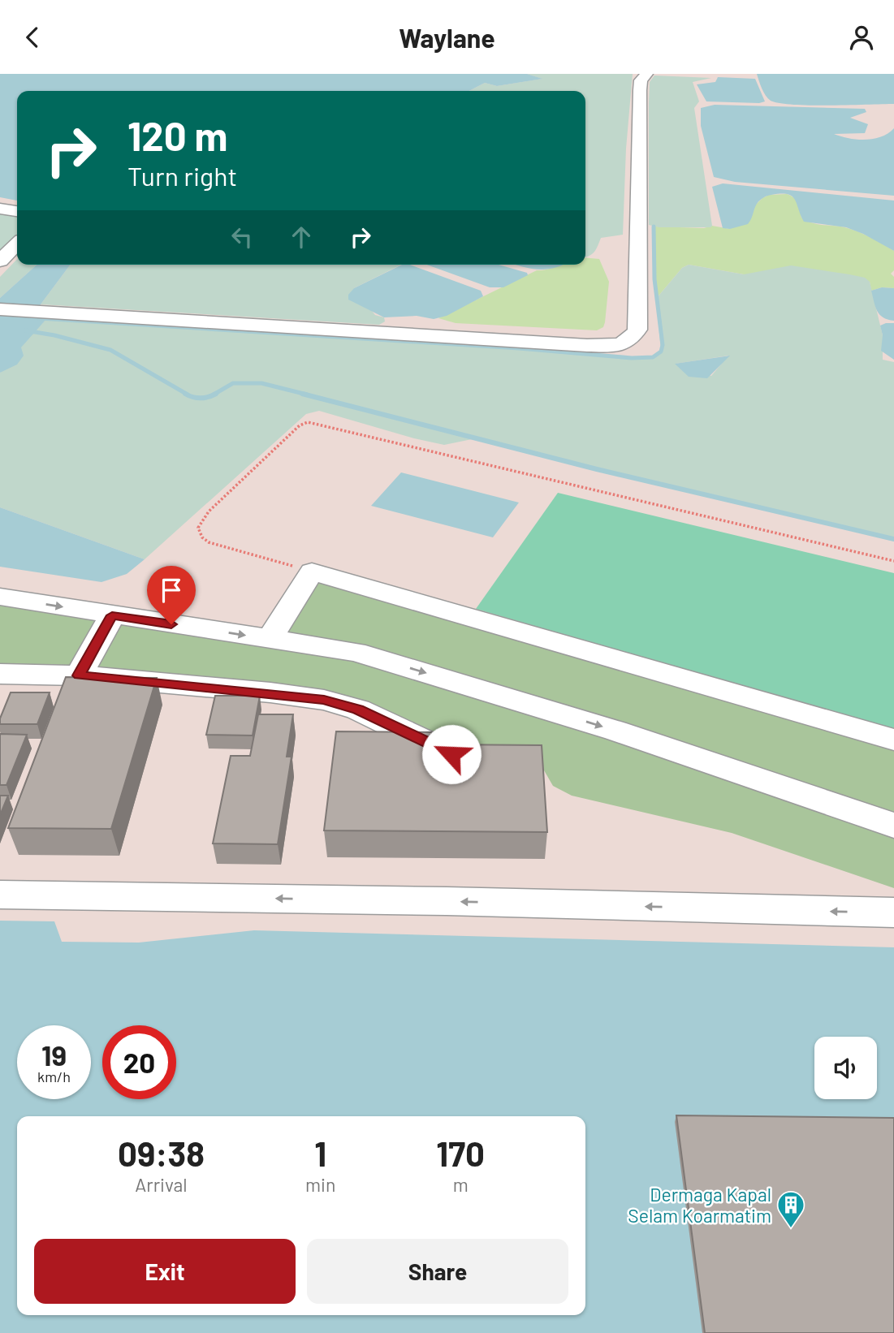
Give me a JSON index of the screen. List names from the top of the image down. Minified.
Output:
{"places":{"building":["Dermaga Kapal Selam Koarmatim"]},"page":{"header":"Waylane","turn":["120 m","Turn right"],"speed":"19 km/h","limit":"20","eta":["09:38","Arrival","1","min","170","m"],"buttons":["Exit","Share"]}}
